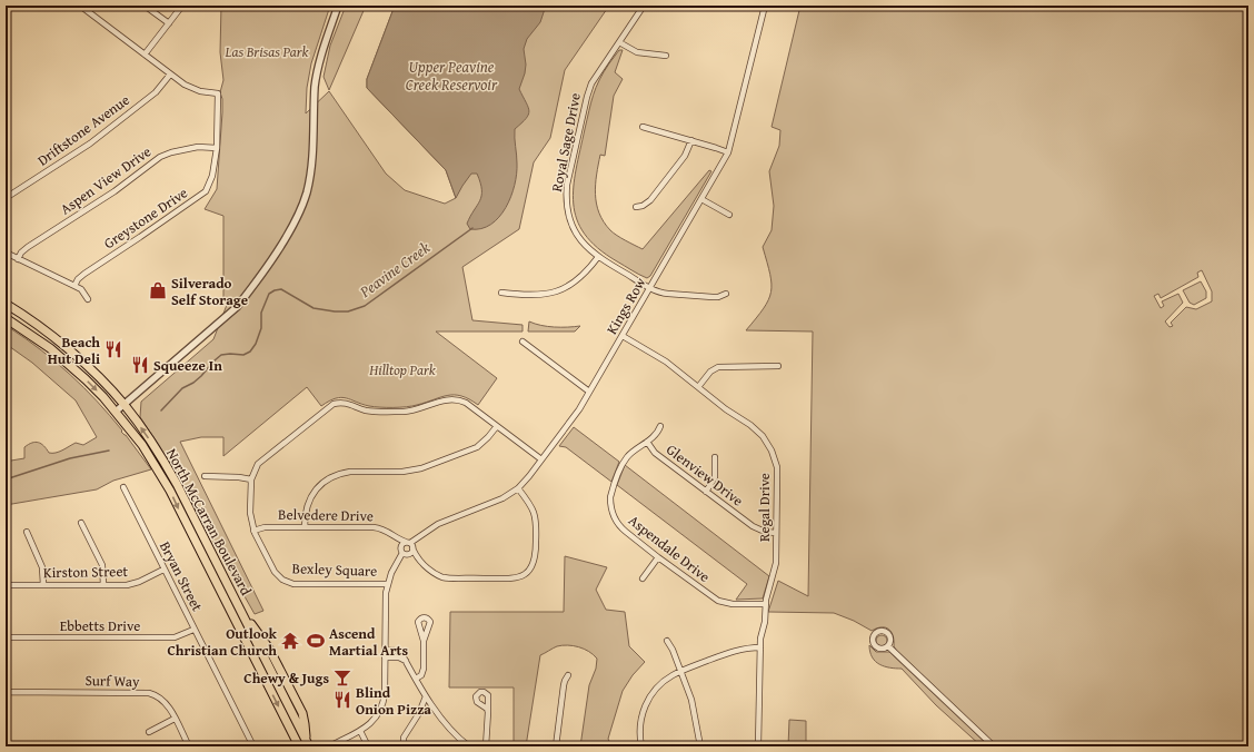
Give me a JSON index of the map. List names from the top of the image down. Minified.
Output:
{"streets":{"main road":["North McCarran Boulevard"],"street":["Driftstone Avenue","Royal Sage Drive","Aspen View Drive","Greystone Drive","Kings Row","Glenview Drive","Regal Drive","Belvedere Drive","Aspendale Drive","Bexley Square","Kirston Street","Bryan Street","Ebbetts Drive","Surf Way"]},"crossings":[["Driftstone Avenue","Greystone Drive"],["Royal Sage Drive","Kings Row"],["Aspen View Drive","Greystone Drive"],["Kings Row","Regal Drive"],["Kings Row","Belvedere Drive"],["Kings Row","Bexley Square"],["Glenview Drive","Regal Drive"],["Glenview Drive","Aspendale Drive"],["Regal Drive","Aspendale Drive"],["Belvedere Drive","Bexley Square"],["Kirston Street","Bryan Street"],["Bryan Street","Ebbetts Drive"]],"water":["Upper Peavine Creek Reservoir","Peavine Creek"],"parks":["Las Brisas Park","Hilltop Park"],"places":{"shop":["Silverado Self Storage"],"restaurant":["Beach Hut Deli","Squeeze In","Blind Onion Pizza"],"temple":["Outlook Christian Church"],"sports":["Ascend Martial Arts"],"bar":["Chewy & Jugs"]}}
